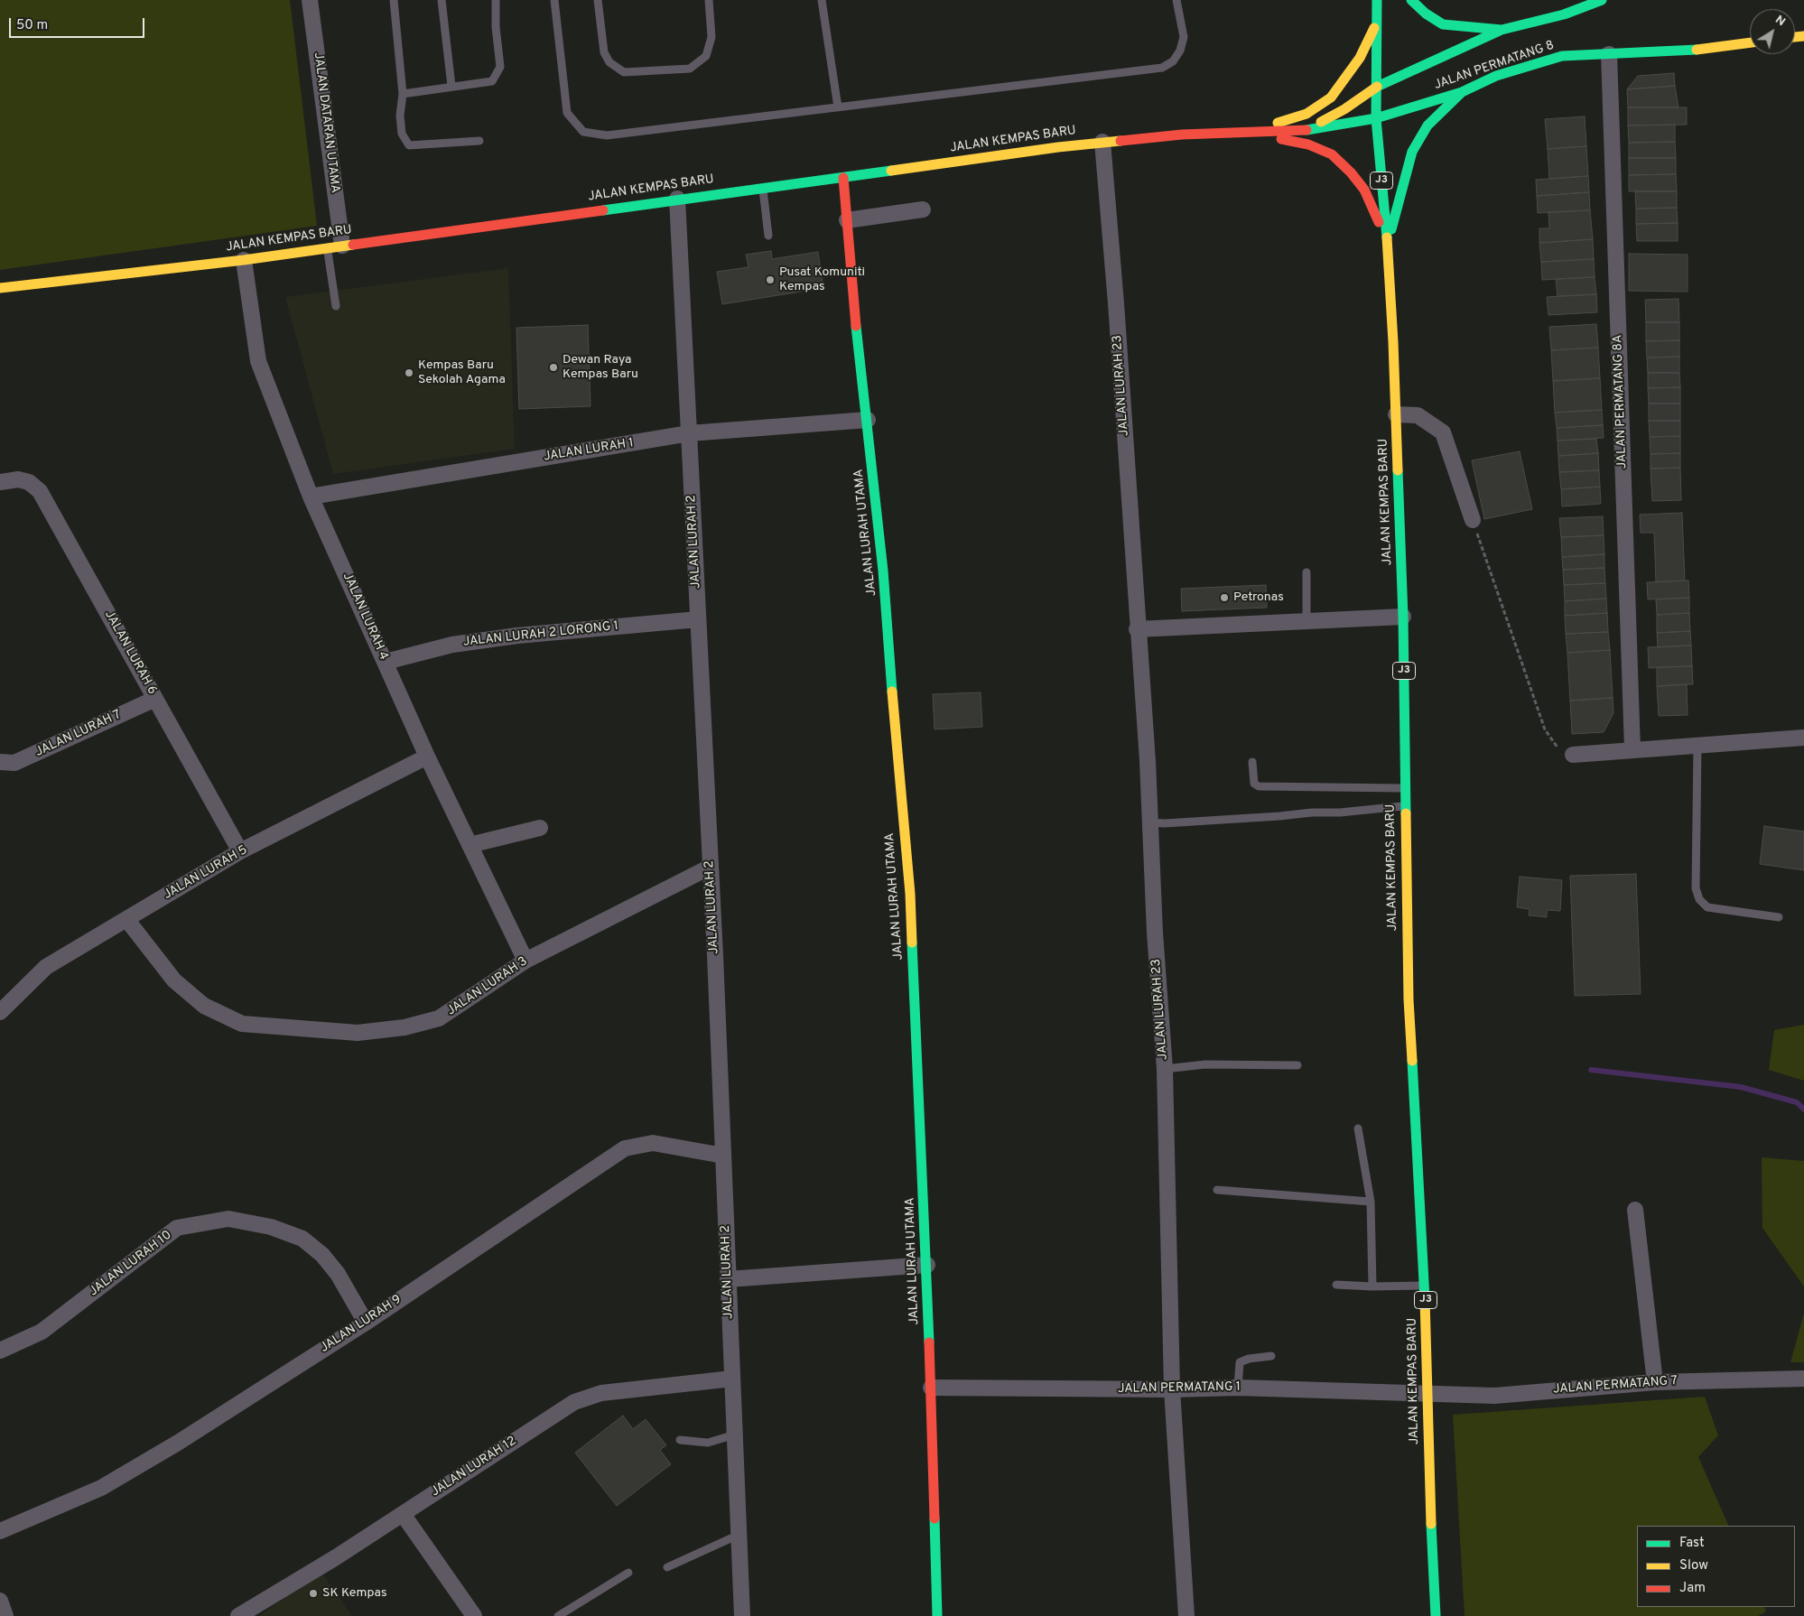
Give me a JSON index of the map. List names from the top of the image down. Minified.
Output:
{"streets":{"main road":["JALAN PERMATANG 8","JALAN KEMPAS BARU","J3","JALAN LURAH UTAMA"],"street":["JALAN DATARAN UTAMA","JALAN LURAH 23","JALAN PERMATANG 8A","JALAN LURAH 1","JALAN LURAH 2","JALAN LURAH 4","JALAN LURAH 2 LORONG 1","JALAN LURAH 6","JALAN LURAH 7","JALAN LURAH 5","JALAN LURAH 3","JALAN LURAH 10","JALAN LURAH 9","JALAN PERMATANG 7","JALAN PERMATANG 1","JALAN LURAH 12"]},"crossings":[["JALAN PERMATANG 8","JALAN KEMPAS BARU"],["JALAN PERMATANG 8","JALAN PERMATANG 8A"],["JALAN DATARAN UTAMA","JALAN KEMPAS BARU"],["JALAN KEMPAS BARU","JALAN LURAH 23"],["JALAN KEMPAS BARU","JALAN LURAH UTAMA"],["JALAN KEMPAS BARU","JALAN LURAH 2"],["JALAN KEMPAS BARU","JALAN LURAH 4"],["JALAN KEMPAS BARU","JALAN PERMATANG 7"],["JALAN KEMPAS BARU","JALAN PERMATANG 1"],["JALAN LURAH 23","JALAN PERMATANG 1"],["JALAN LURAH 1","JALAN LURAH UTAMA"],["JALAN LURAH 1","JALAN LURAH 2"],["JALAN LURAH 1","JALAN LURAH 4"],["JALAN LURAH UTAMA","JALAN PERMATANG 1"],["JALAN LURAH 2","JALAN LURAH 2 LORONG 1"],["JALAN LURAH 2","JALAN LURAH 3"],["JALAN LURAH 2","JALAN LURAH 9"],["JALAN LURAH 2","JALAN LURAH 12"],["JALAN LURAH 4","JALAN LURAH 2 LORONG 1"],["JALAN LURAH 4","JALAN LURAH 5"],["JALAN LURAH 4","JALAN LURAH 3"],["JALAN LURAH 6","JALAN LURAH 7"],["JALAN LURAH 6","JALAN LURAH 5"],["JALAN LURAH 5","JALAN LURAH 3"],["JALAN LURAH 10","JALAN LURAH 9"],["JALAN PERMATANG 7","JALAN PERMATANG 1"]],"places":["Pusat Komuniti Kempas","Dewan Raya Kempas Baru","Kempas Baru Sekolah Agama","Petronas","SK Kempas"],"legend":["Fast","Slow","Jam"],"scale_bar":"50 m","north":"top right"}
